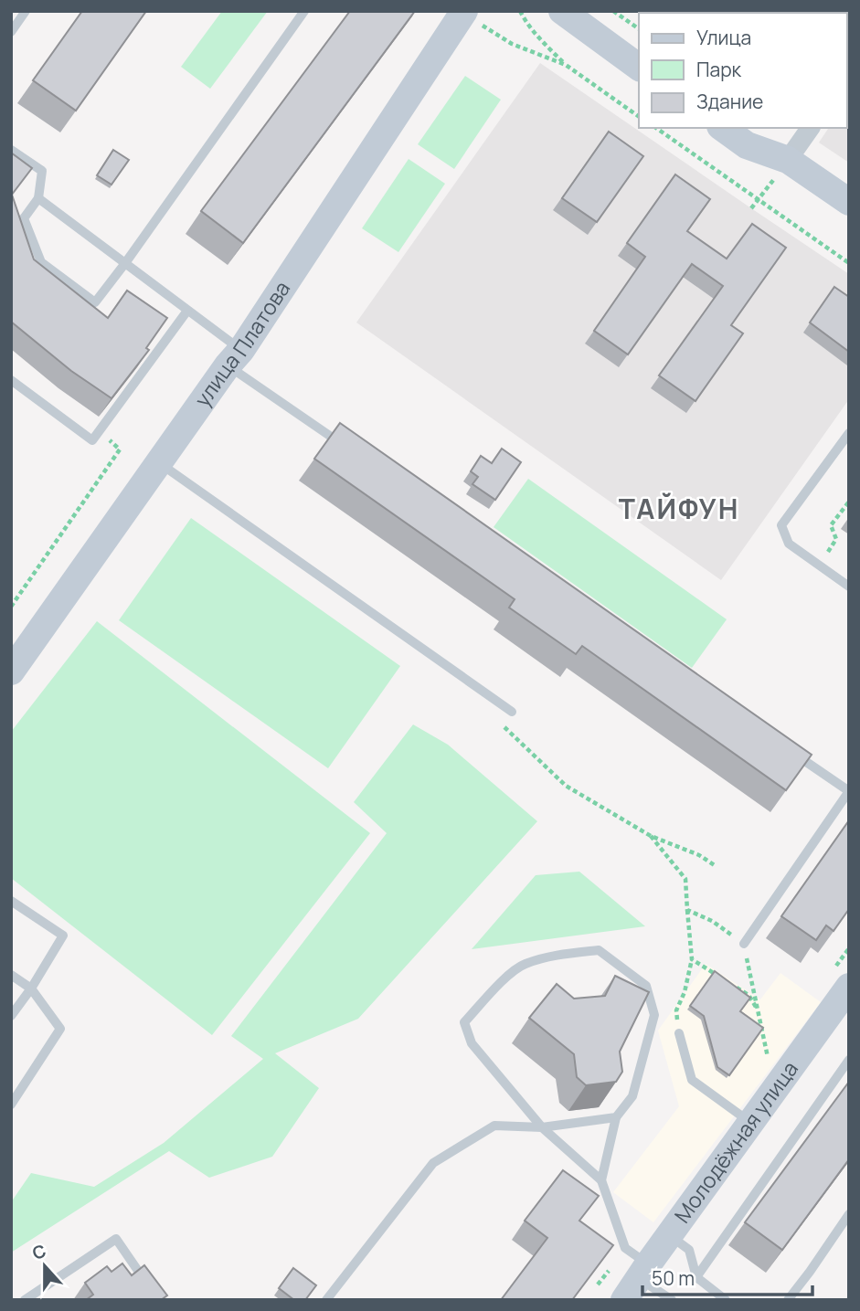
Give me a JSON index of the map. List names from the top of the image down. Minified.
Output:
{"streets":{"street":["улица Платова","Молодёжная улица"]},"districts":["ТАЙФУН"],"legend":["Улица","Парк","Здание"],"scale_bar":"50 m","north":"top"}
